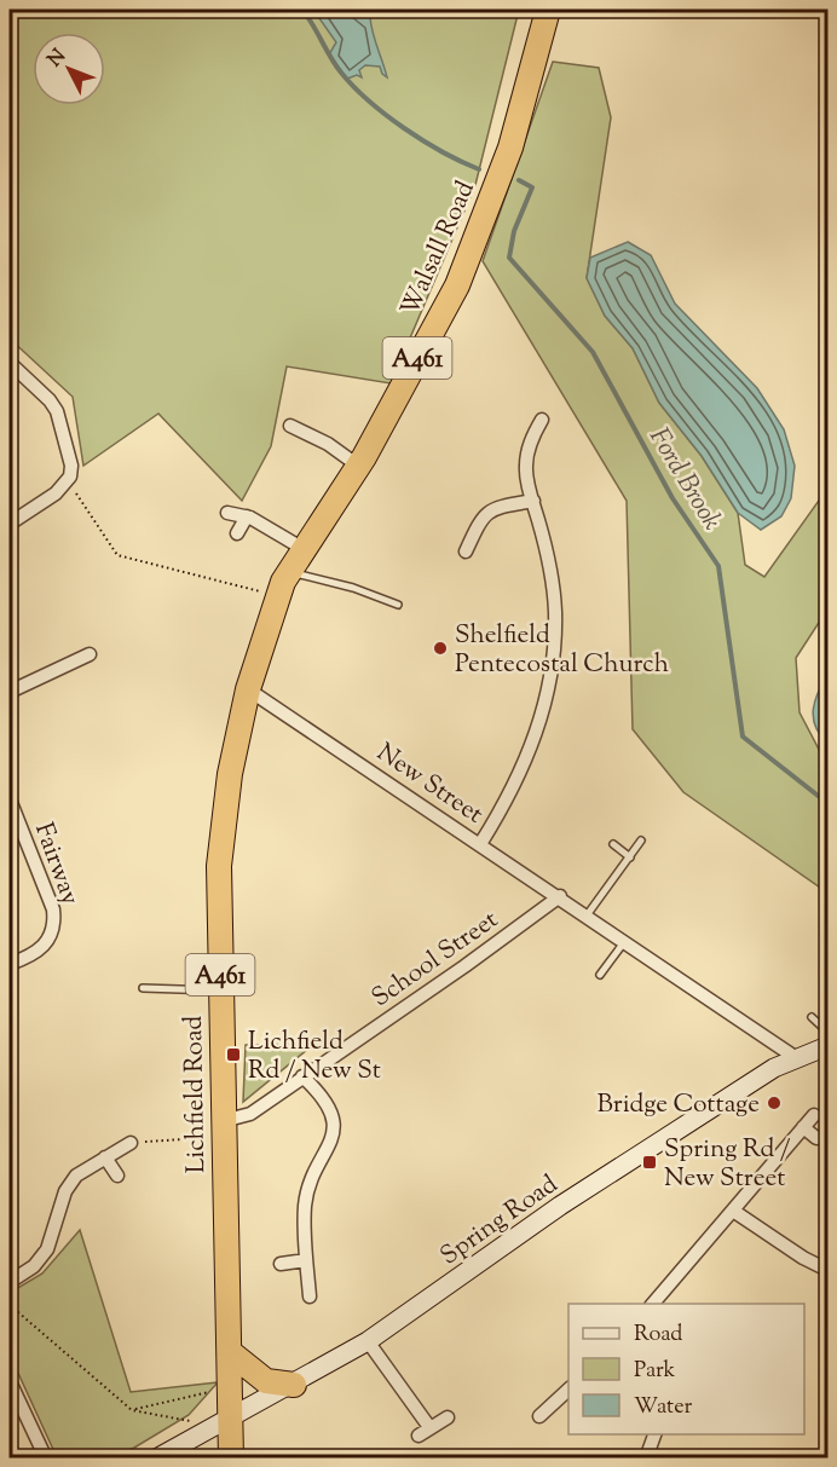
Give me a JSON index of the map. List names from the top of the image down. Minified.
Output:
{"streets":{"highway":["Walsall Road","A461","Lichfield Road"],"street":["New Street","Fairway","School Street","Spring Road"]},"crossings":[["Walsall Road","New Street"],["Walsall Road","Lichfield Road"],["New Street","School Street"],["New Street","Lichfield Road"],["New Street","Spring Road"],["School Street","Lichfield Road"],["Lichfield Road","Spring Road"]],"water":["Ford Brook"],"places":{"other":["Shelfield Pentecostal Church","Bridge Cottage"],"transit":["Lichfield Rd / New St","Spring Rd / New Street"]},"legend":["Road","Park","Water"],"north":"top left"}
